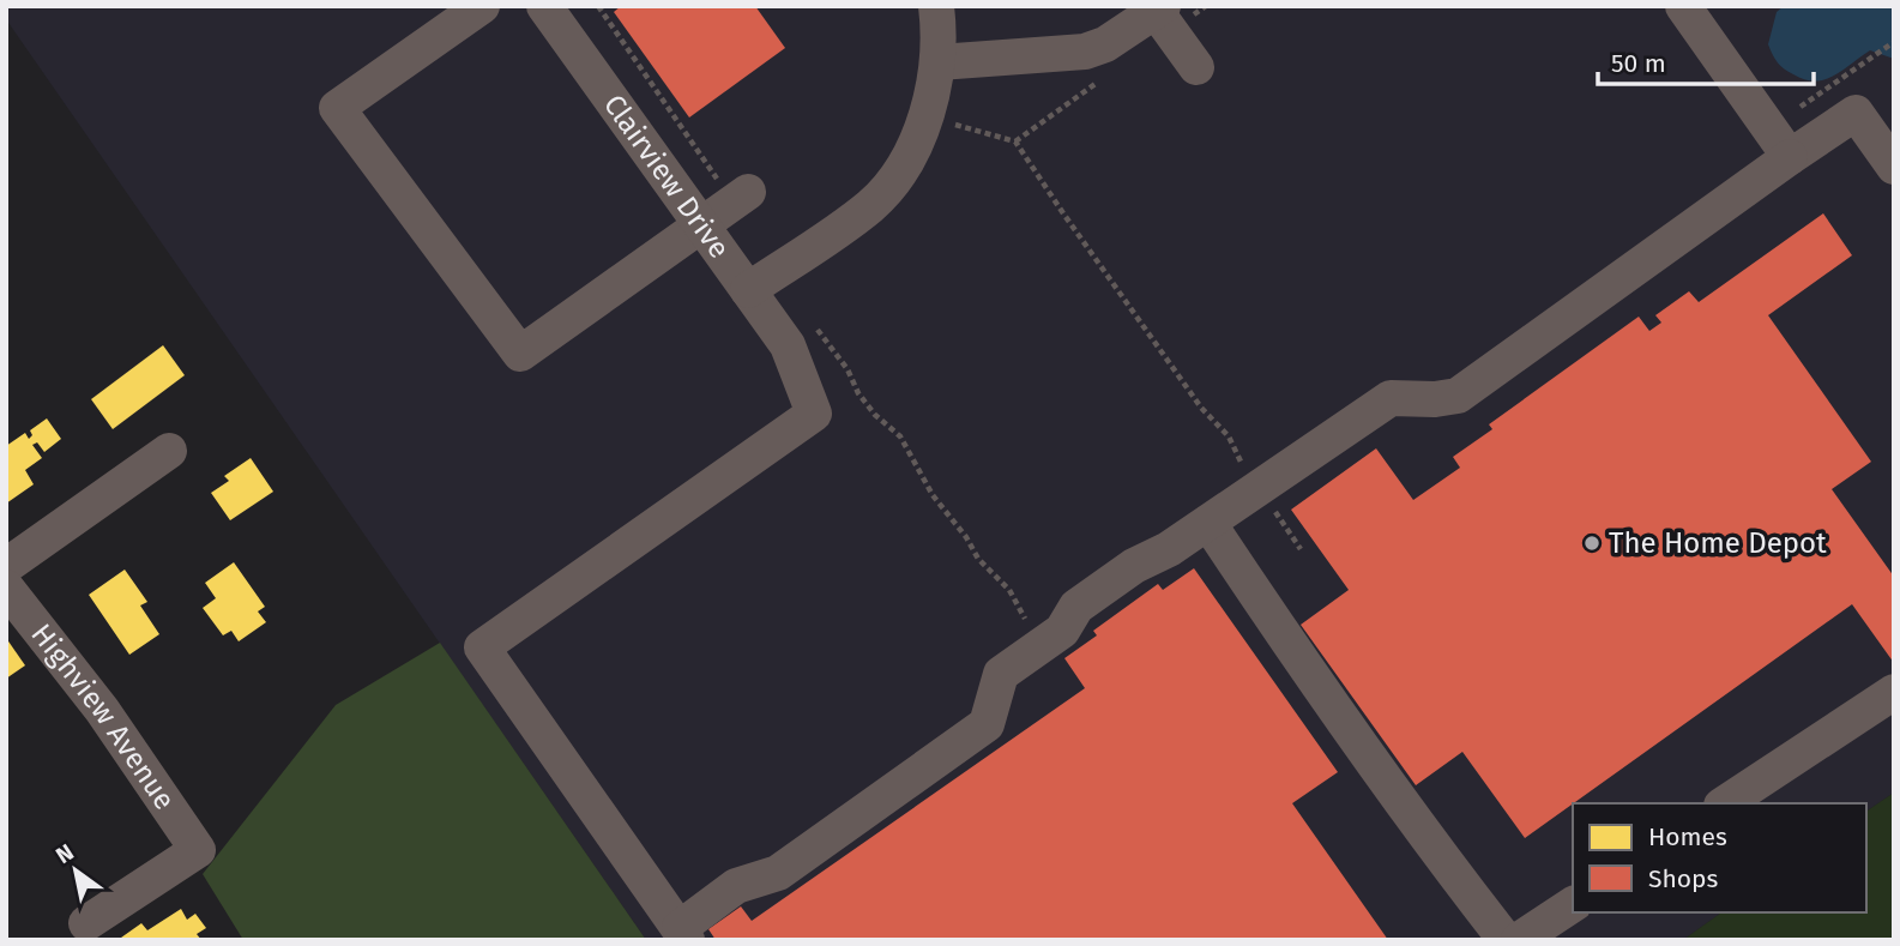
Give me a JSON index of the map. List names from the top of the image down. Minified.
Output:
{"streets":{"street":["Clairview Drive","Highview Avenue"]},"places":["The Home Depot"],"legend":["Homes","Shops"],"scale_bar":"50 m","north":"top left"}
